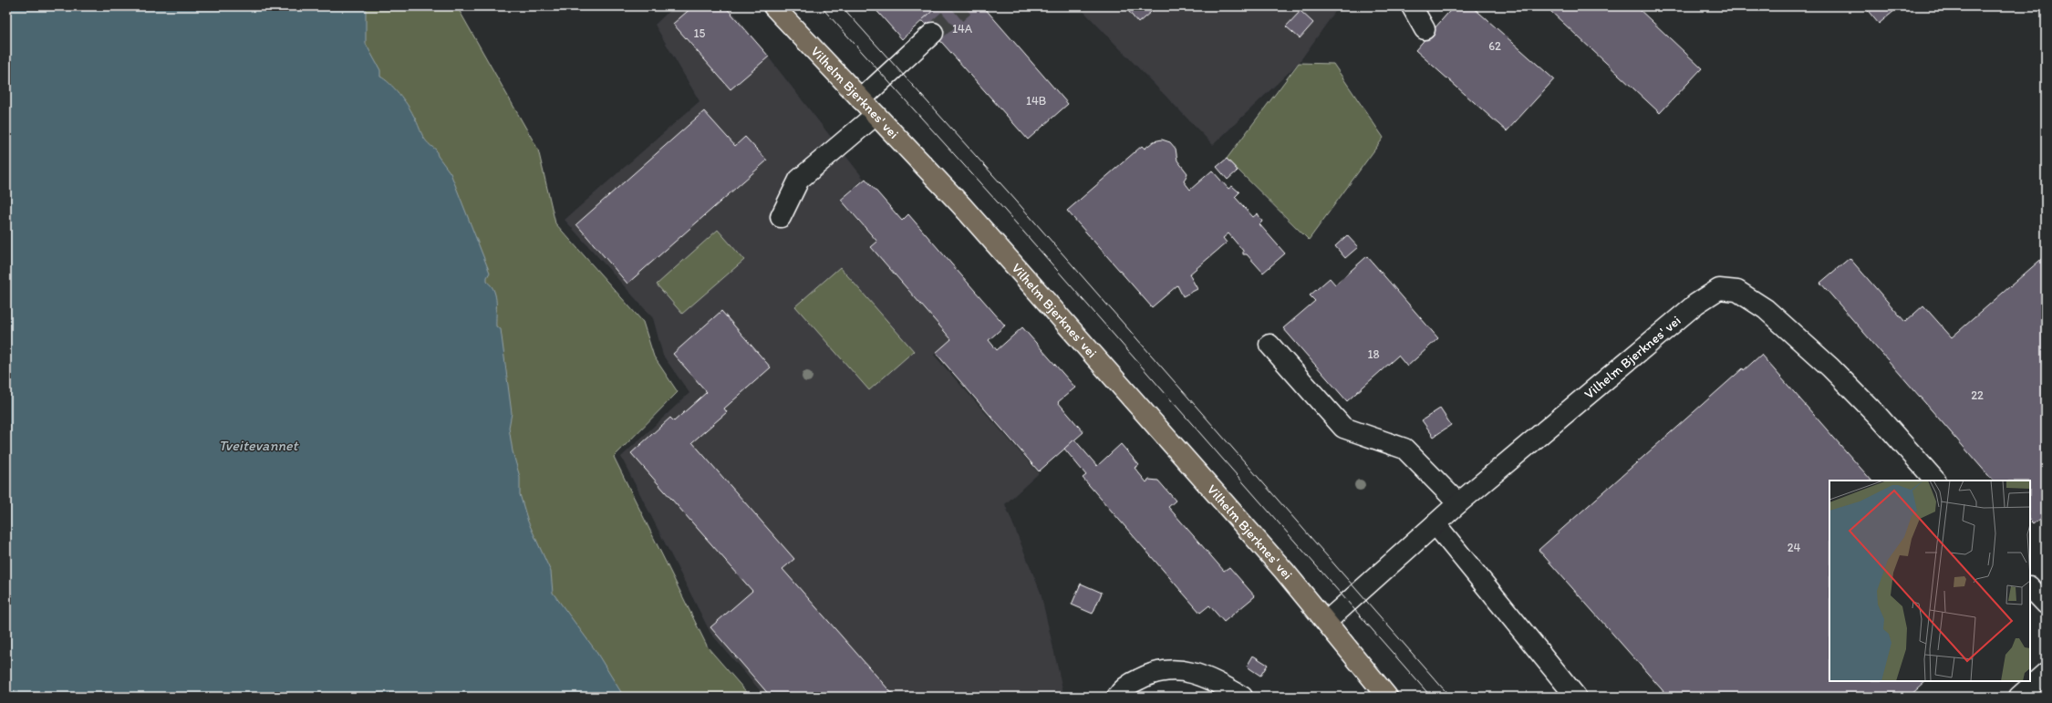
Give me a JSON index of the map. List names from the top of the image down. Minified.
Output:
{"streets":{"main road":["Vilhelm Bjerknes' vei"]},"water":["Tveitevannet"],"house_numbers":["14A","15","62","14B","18","22","24"]}
